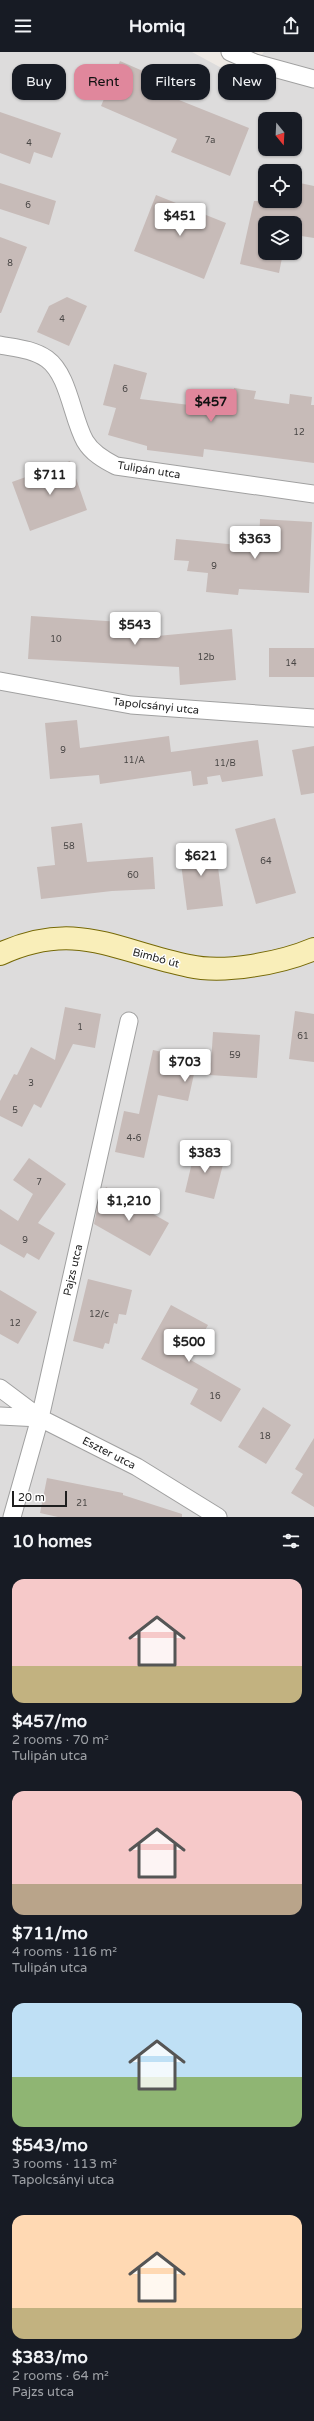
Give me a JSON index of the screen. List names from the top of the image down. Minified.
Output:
{"streets":{"street":["Tulipán utca","Tapolcsányi utca","Bimbó út","Pajzs utca","Eszter utca"]},"crossings":[["Pajzs utca","Eszter utca"]],"house_numbers":["7a","4","6","8","4","6","12","9","10","12b","14","9","11/A","11/B","58","64","60","1","61","59","3","5","4-6","7","9","12/c","12","16","18","21"],"scale_bar":"20 m","north":"bottom","page":{"header":"Homiq","chip":["Buy","Rent","Filters","New"],"price":["$451","$457","$711","$363","$543","$621","$703","$383","$1,210","$500"],"scale":"20 m","heading":"10 homes","list":[{"name":"$457/mo","note":"2 rooms · 70 m² · Tulipán utca"},{"name":"$711/mo","note":"4 rooms · 116 m² · Tulipán utca"},{"name":"$543/mo","note":"3 rooms · 113 m² · Tapolcsányi utca"},{"name":"$383/mo","note":"2 rooms · 64 m² · Pajzs utca"}]}}
